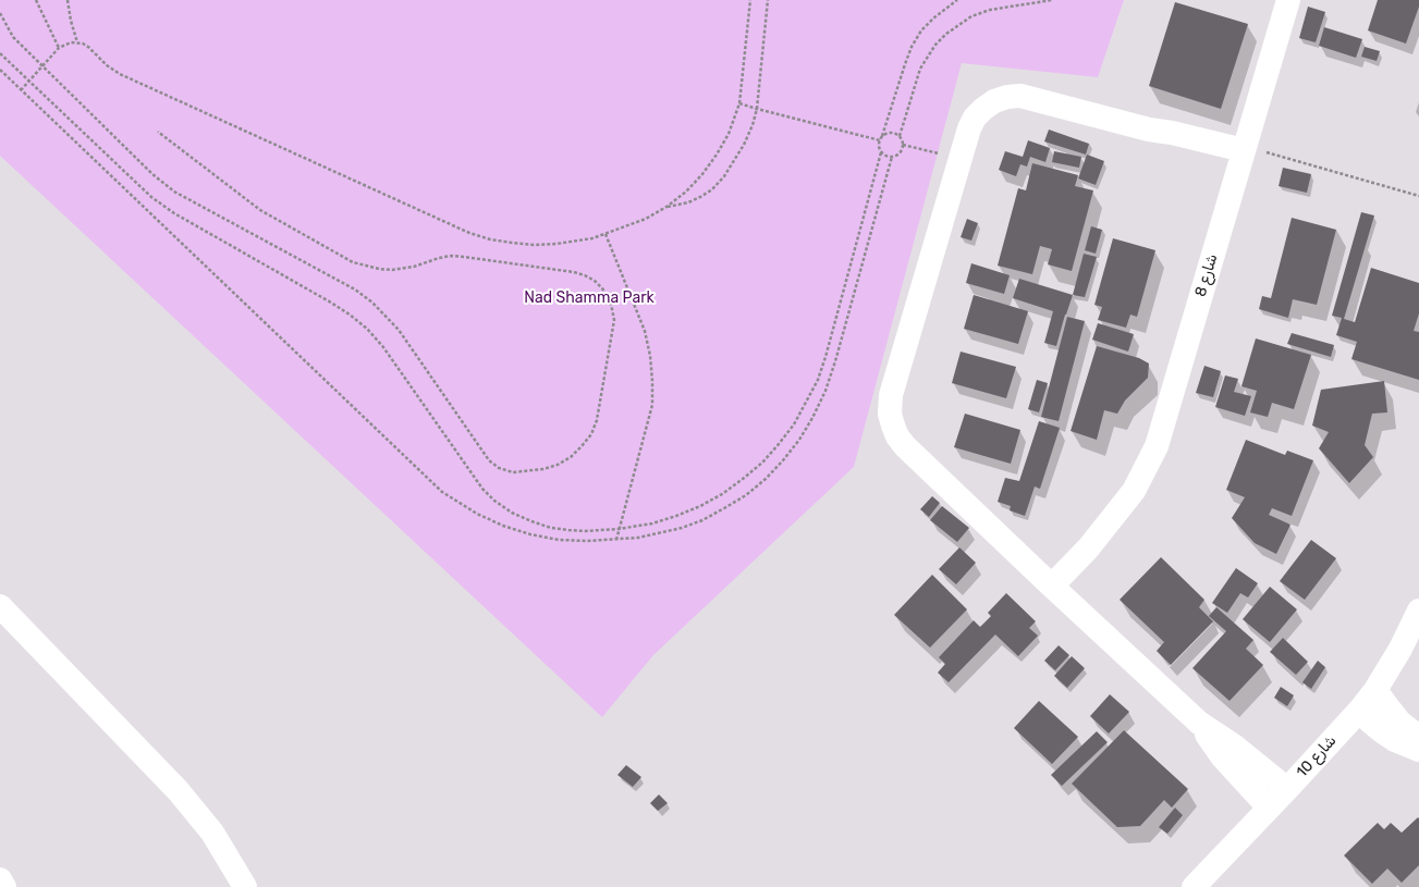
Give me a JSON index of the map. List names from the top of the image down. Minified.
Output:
{"streets":{"main road":["شارع 8","شارع 10"]},"parks":["Nad Shamma Park"]}
